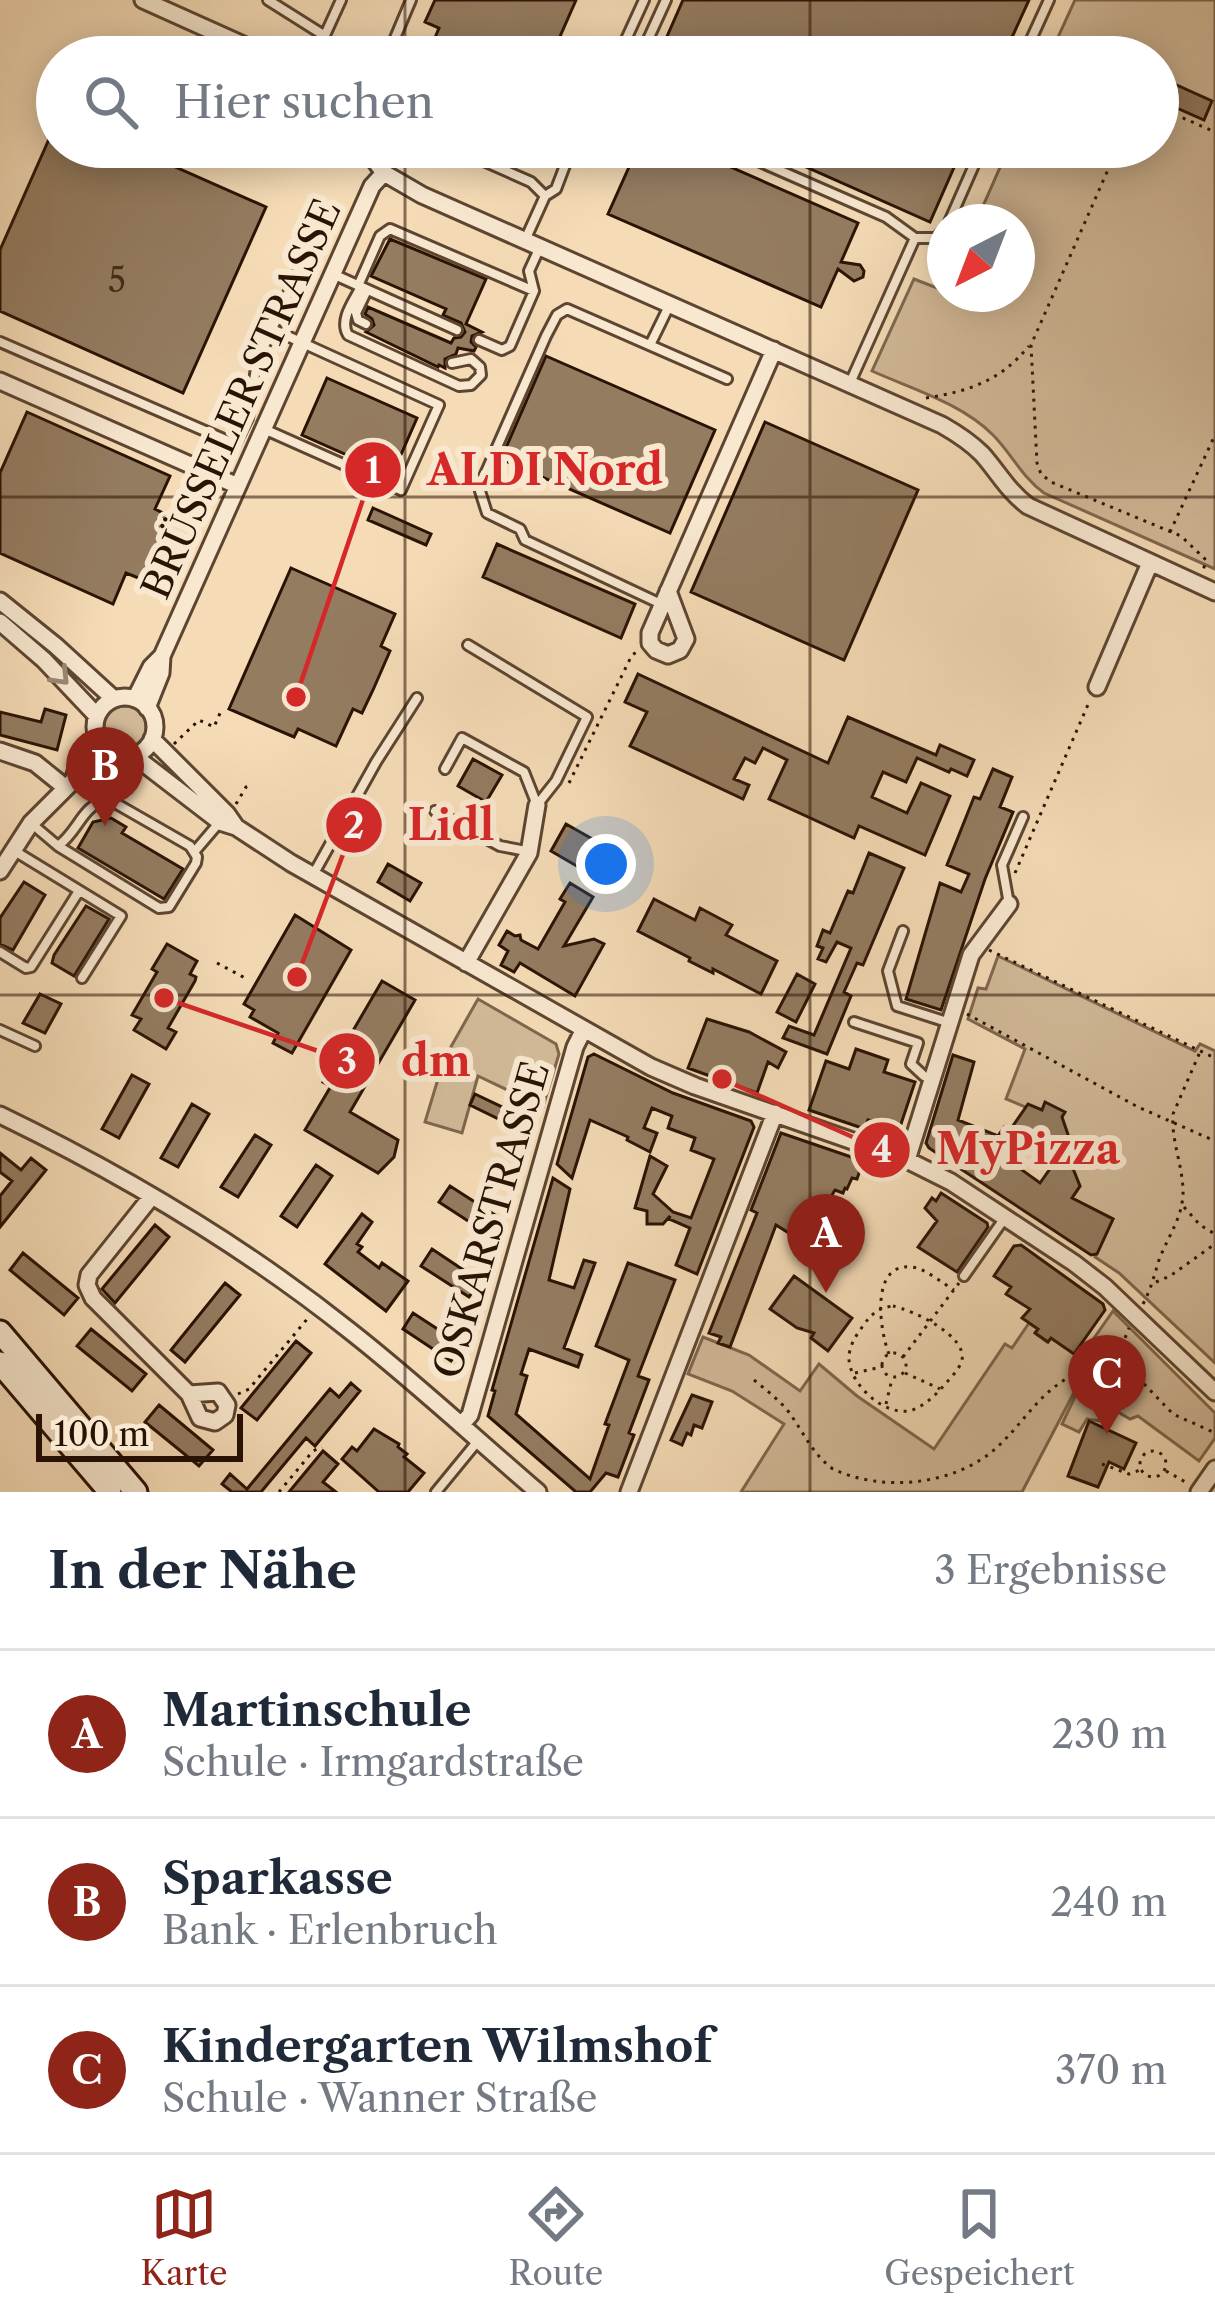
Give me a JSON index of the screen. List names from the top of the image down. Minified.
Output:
{"streets":{"street":["BRÜSSELER STRASSE","OSKARSTRASSE"]},"places":["ALDI Nord","Lidl","dm","MyPizza"],"house_numbers":["5"],"scale_bar":"100 m","north":"bottom left","page":{"search":"Hier suchen","pins":["B","A","C"],"scale":"100 m","heading":["In der Nähe","3 Ergebnisse"],"list":[{"mark":"A","name":"Martinschule","note":"Schule · Irmgardstraße","value":"230 m"},{"mark":"B","name":"Sparkasse","note":"Bank · Erlenbruch","value":"240 m"},{"mark":"C","name":"Kindergarten Wilmshof","note":"Schule · Wanner Straße","value":"370 m"}],"nav":["Karte","Route","Gespeichert"]}}
